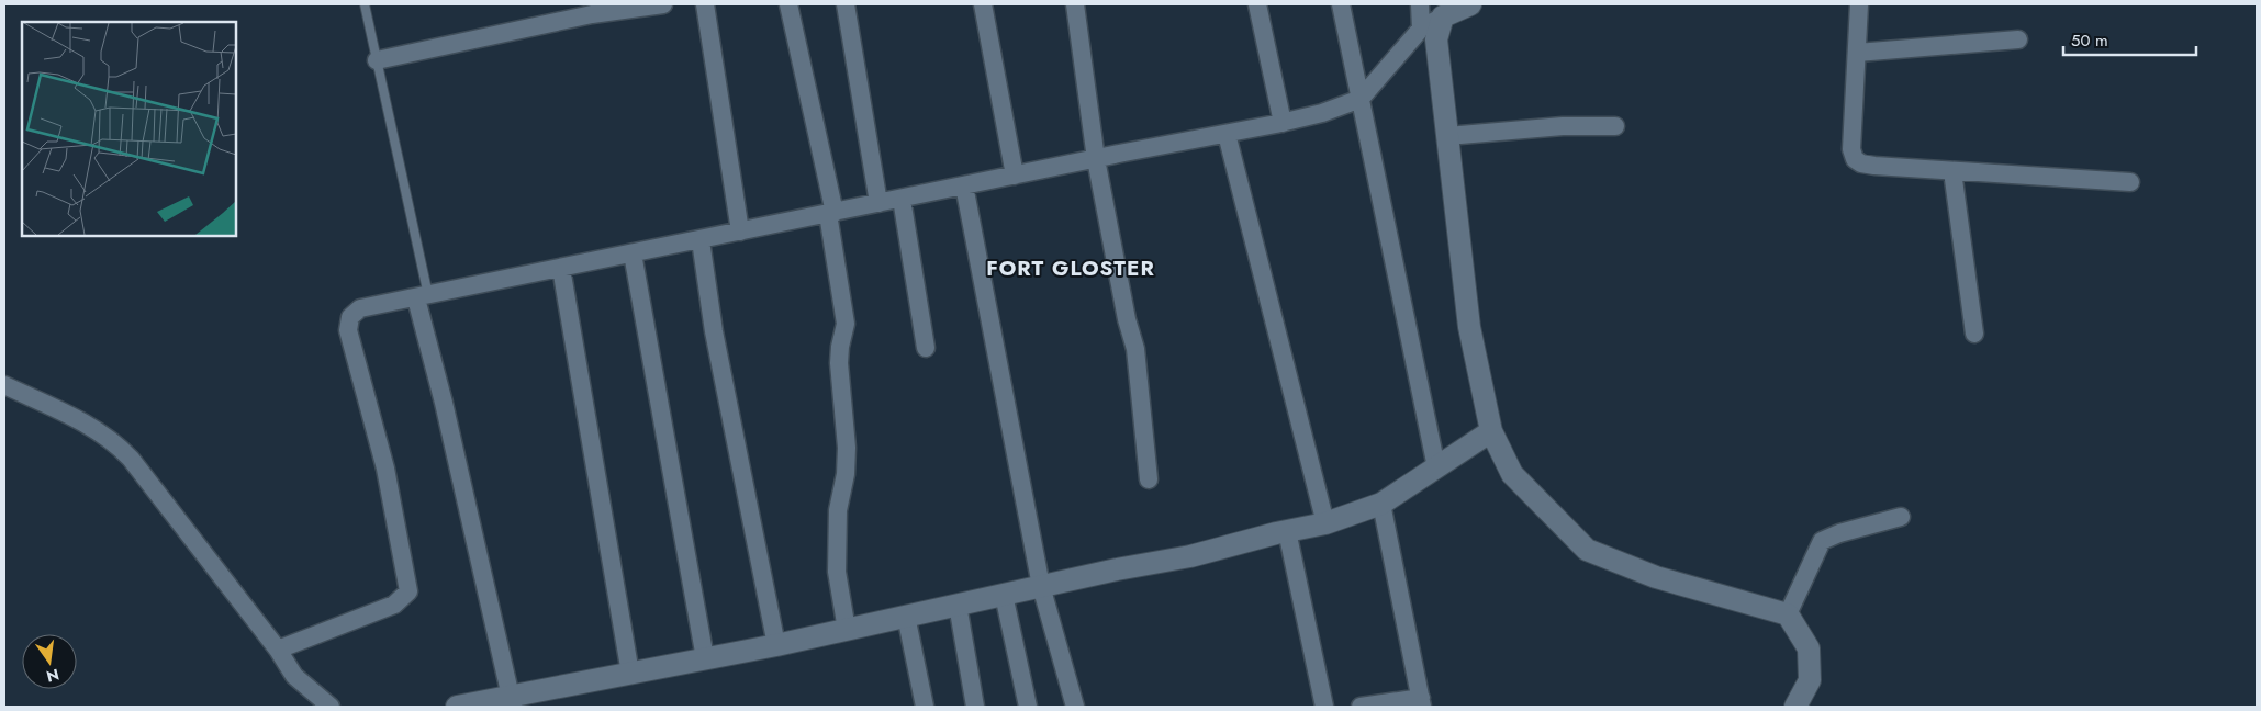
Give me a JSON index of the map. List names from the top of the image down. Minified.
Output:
{"districts":["FORT GLOSTER"],"scale_bar":"50 m","north":"bottom"}
